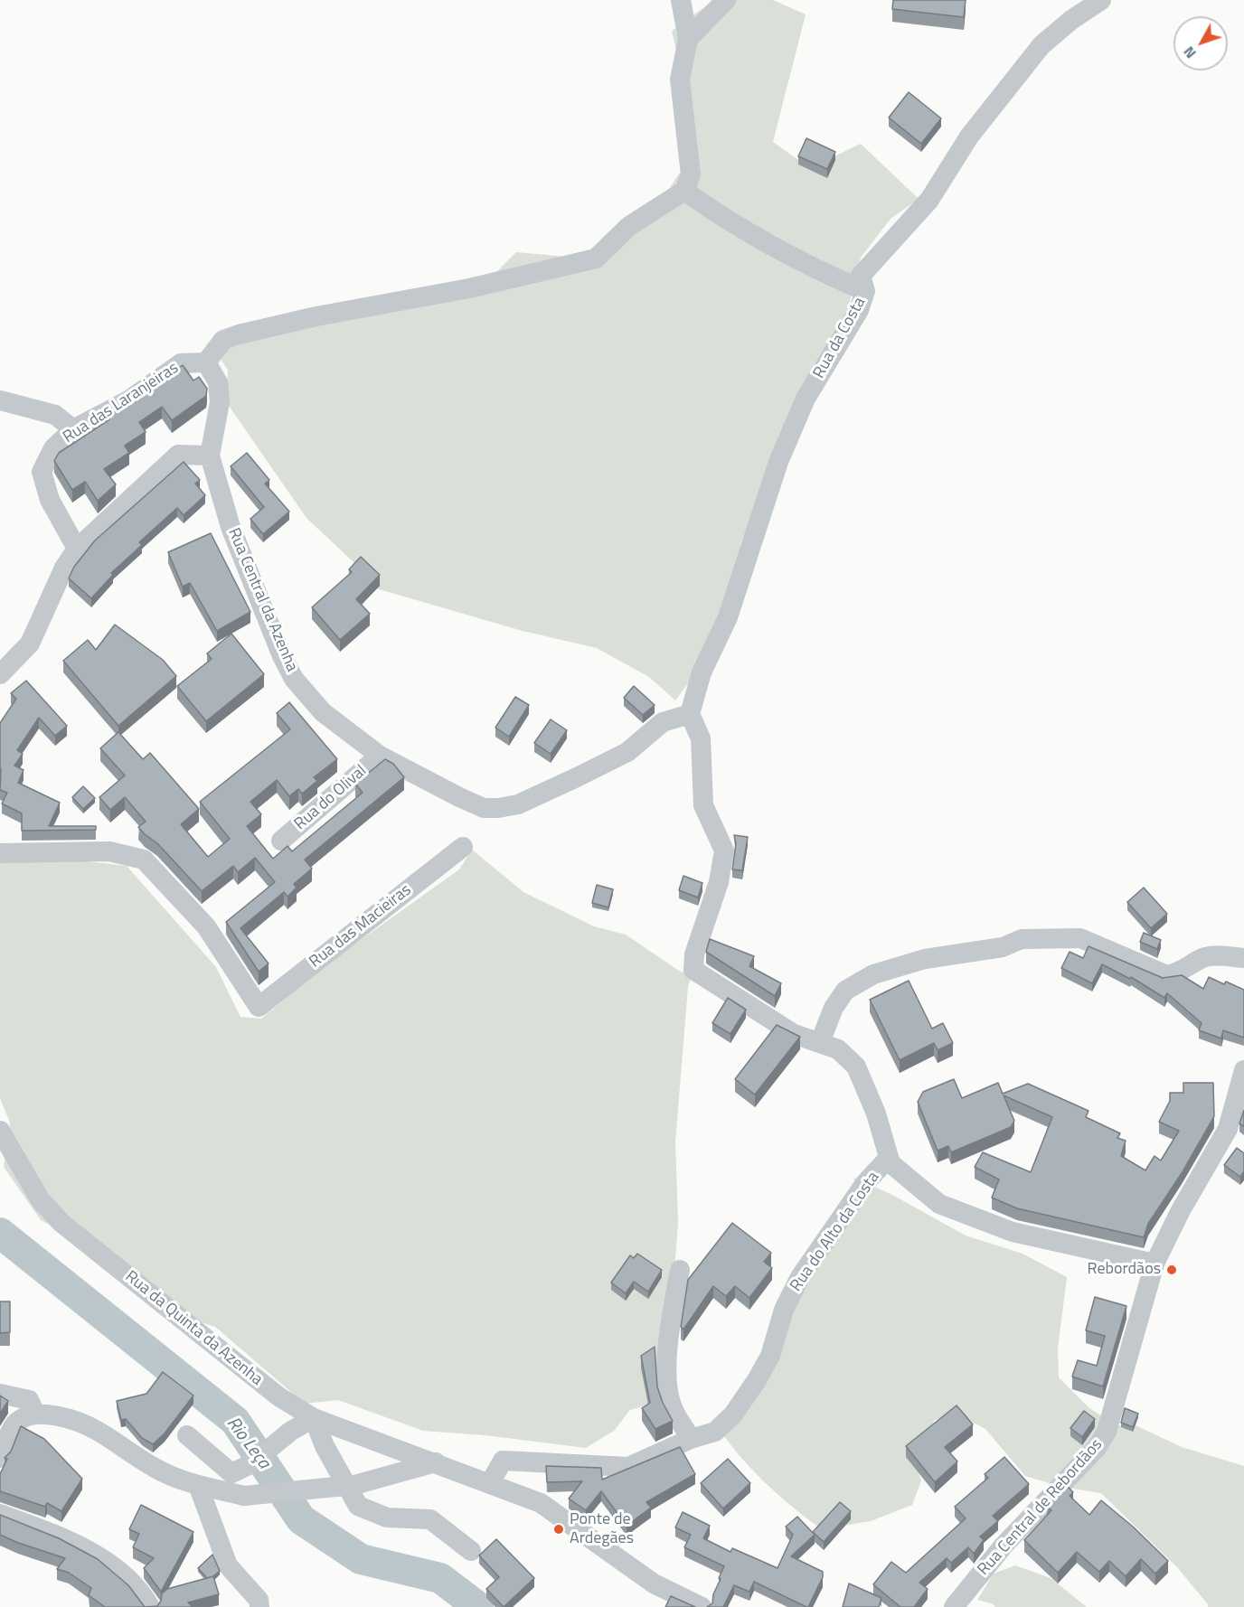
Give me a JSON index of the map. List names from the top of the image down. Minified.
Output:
{"streets":{"street":["Rua da Costa","Rua das Laranjeiras","Rua Central da Azenha","Rua do Olival","Rua das Macieiras","Rua do Alto da Costa","Rua da Quinta da Azenha","Rua Central de Rebordãos"]},"crossings":[["Rua da Costa","Rua Central da Azenha"],["Rua das Laranjeiras","Rua Central da Azenha"],["Rua Central da Azenha","Rua do Olival"]],"water":["Rio Leça"],"places":["Rebordãos","Ponte de Ardegães"],"north":"bottom left"}
